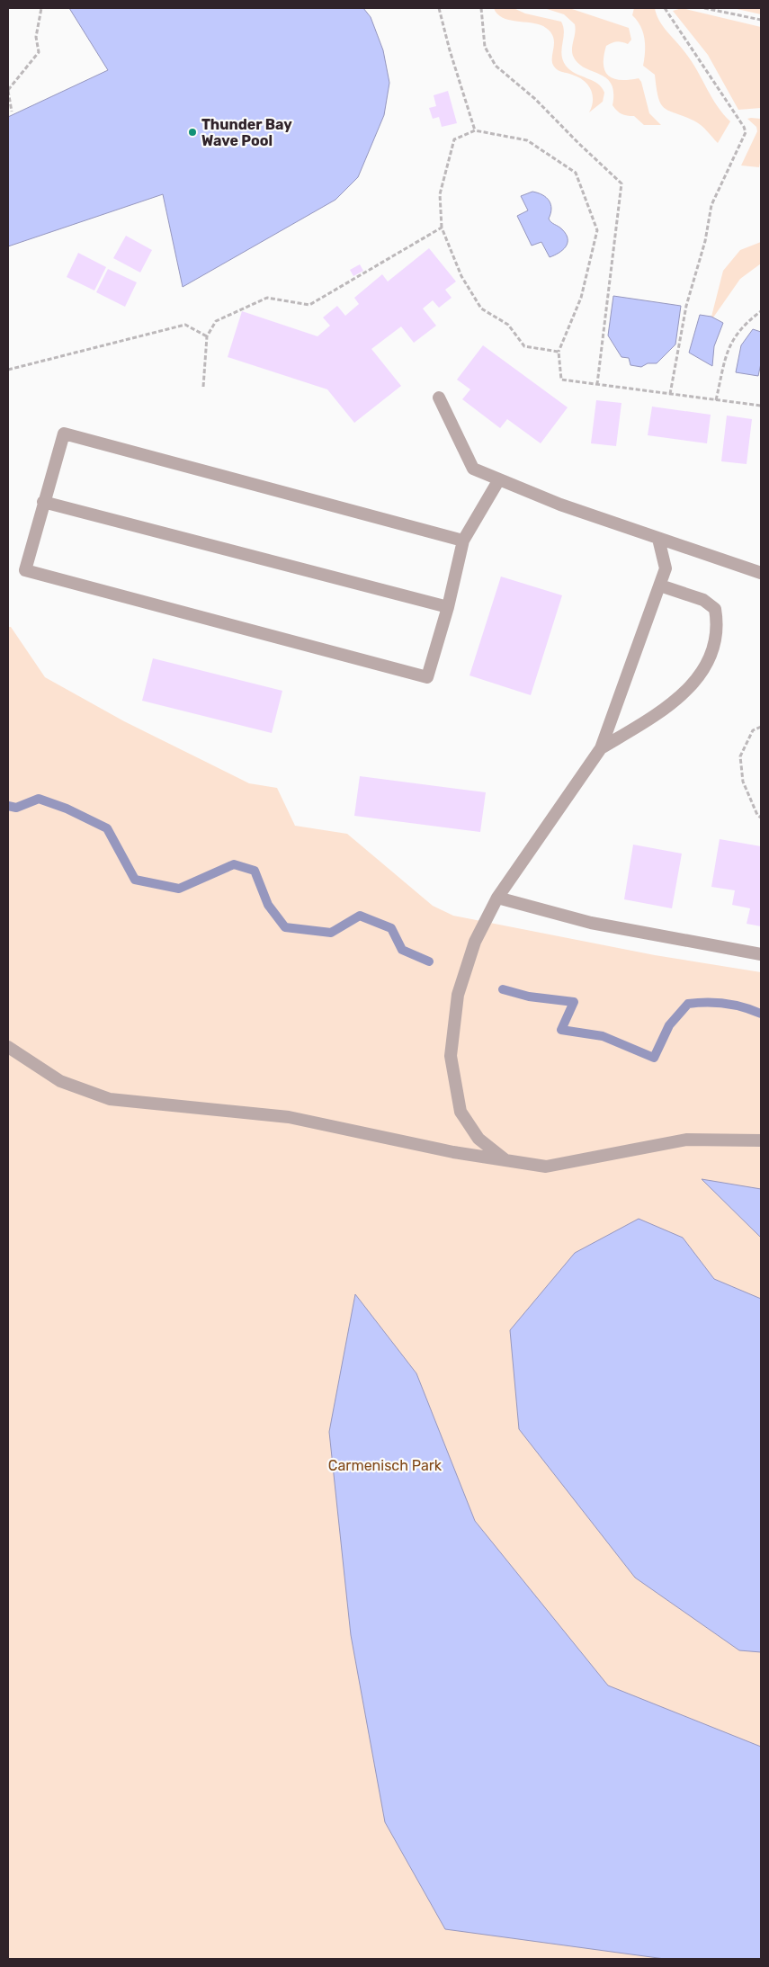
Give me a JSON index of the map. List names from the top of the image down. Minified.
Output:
{"parks":["Carmenisch Park"],"places":["Thunder Bay Wave Pool"]}
